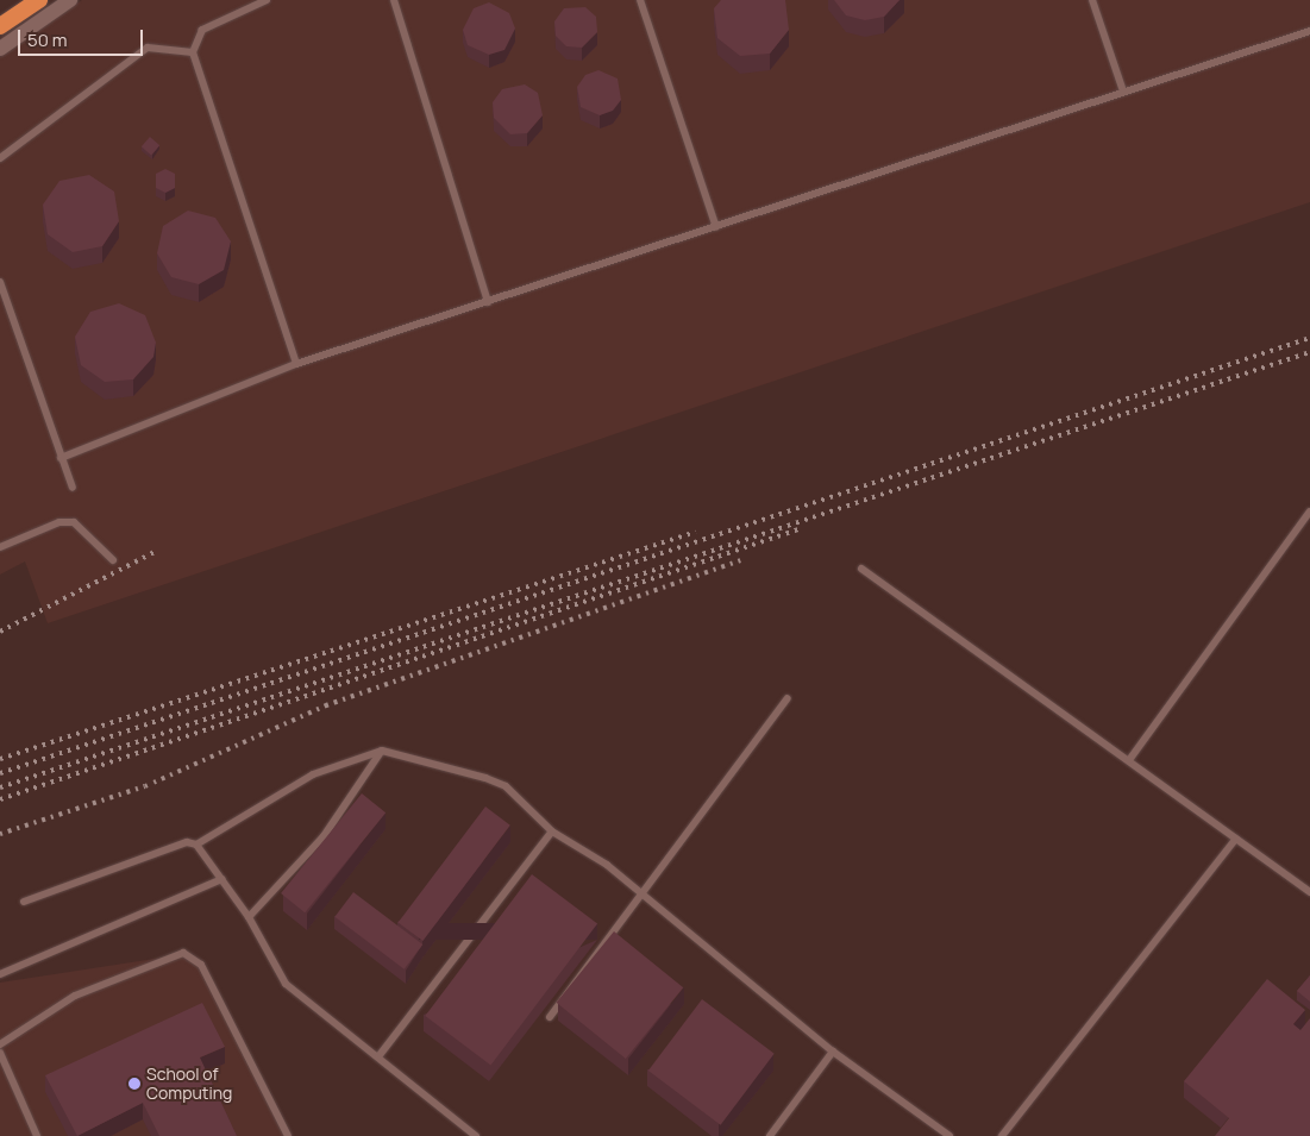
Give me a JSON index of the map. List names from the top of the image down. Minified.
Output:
{"places":["School of Computing"],"scale_bar":"50 m"}
